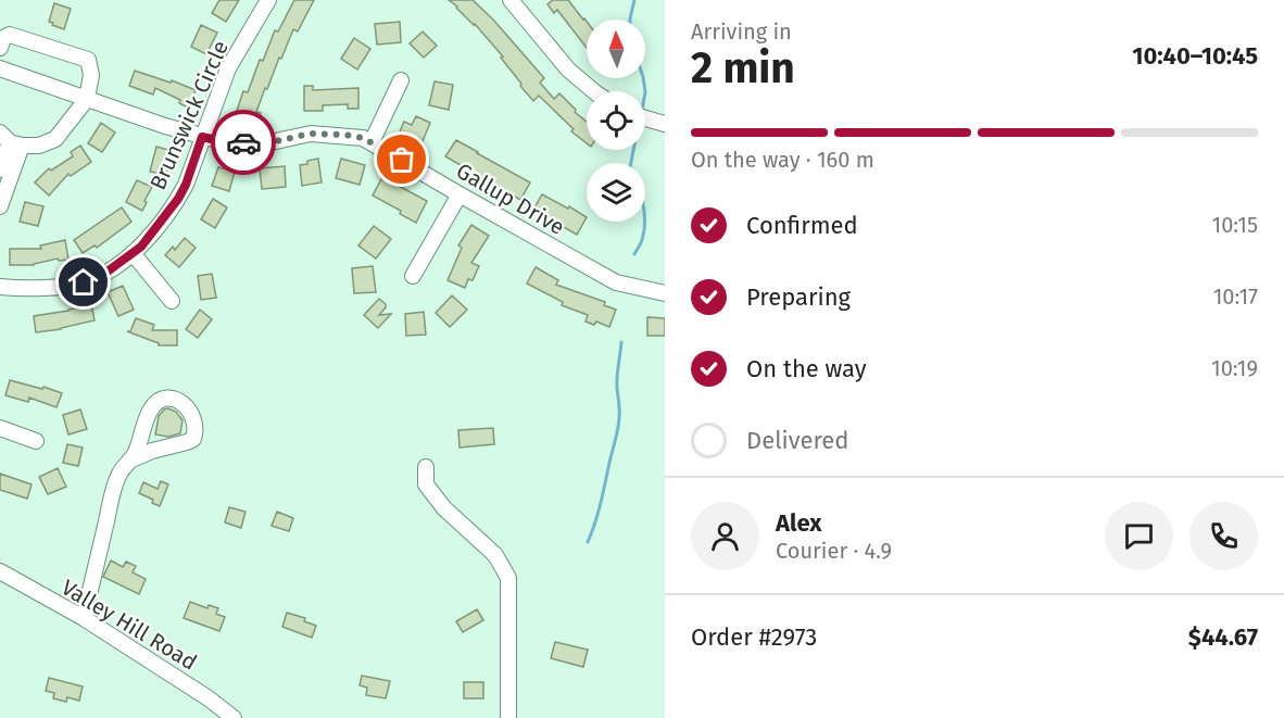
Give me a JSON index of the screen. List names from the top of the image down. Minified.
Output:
{"streets":{"street":["Brunswick Circle","Gallup Drive","Valley Hill Road"]},"crossings":[["Brunswick Circle","Gallup Drive"]],"north":"top","page":{"heading":["2 min","Arriving in","10:40–10:45"],"panel":["Alex","Courier · 4.9","Order #2973","$44.67"],"bar":"On the way · 160 m","list":[["Confirmed","10:15"],["Preparing","10:17"],["On the way","10:19"],"Delivered"]}}
